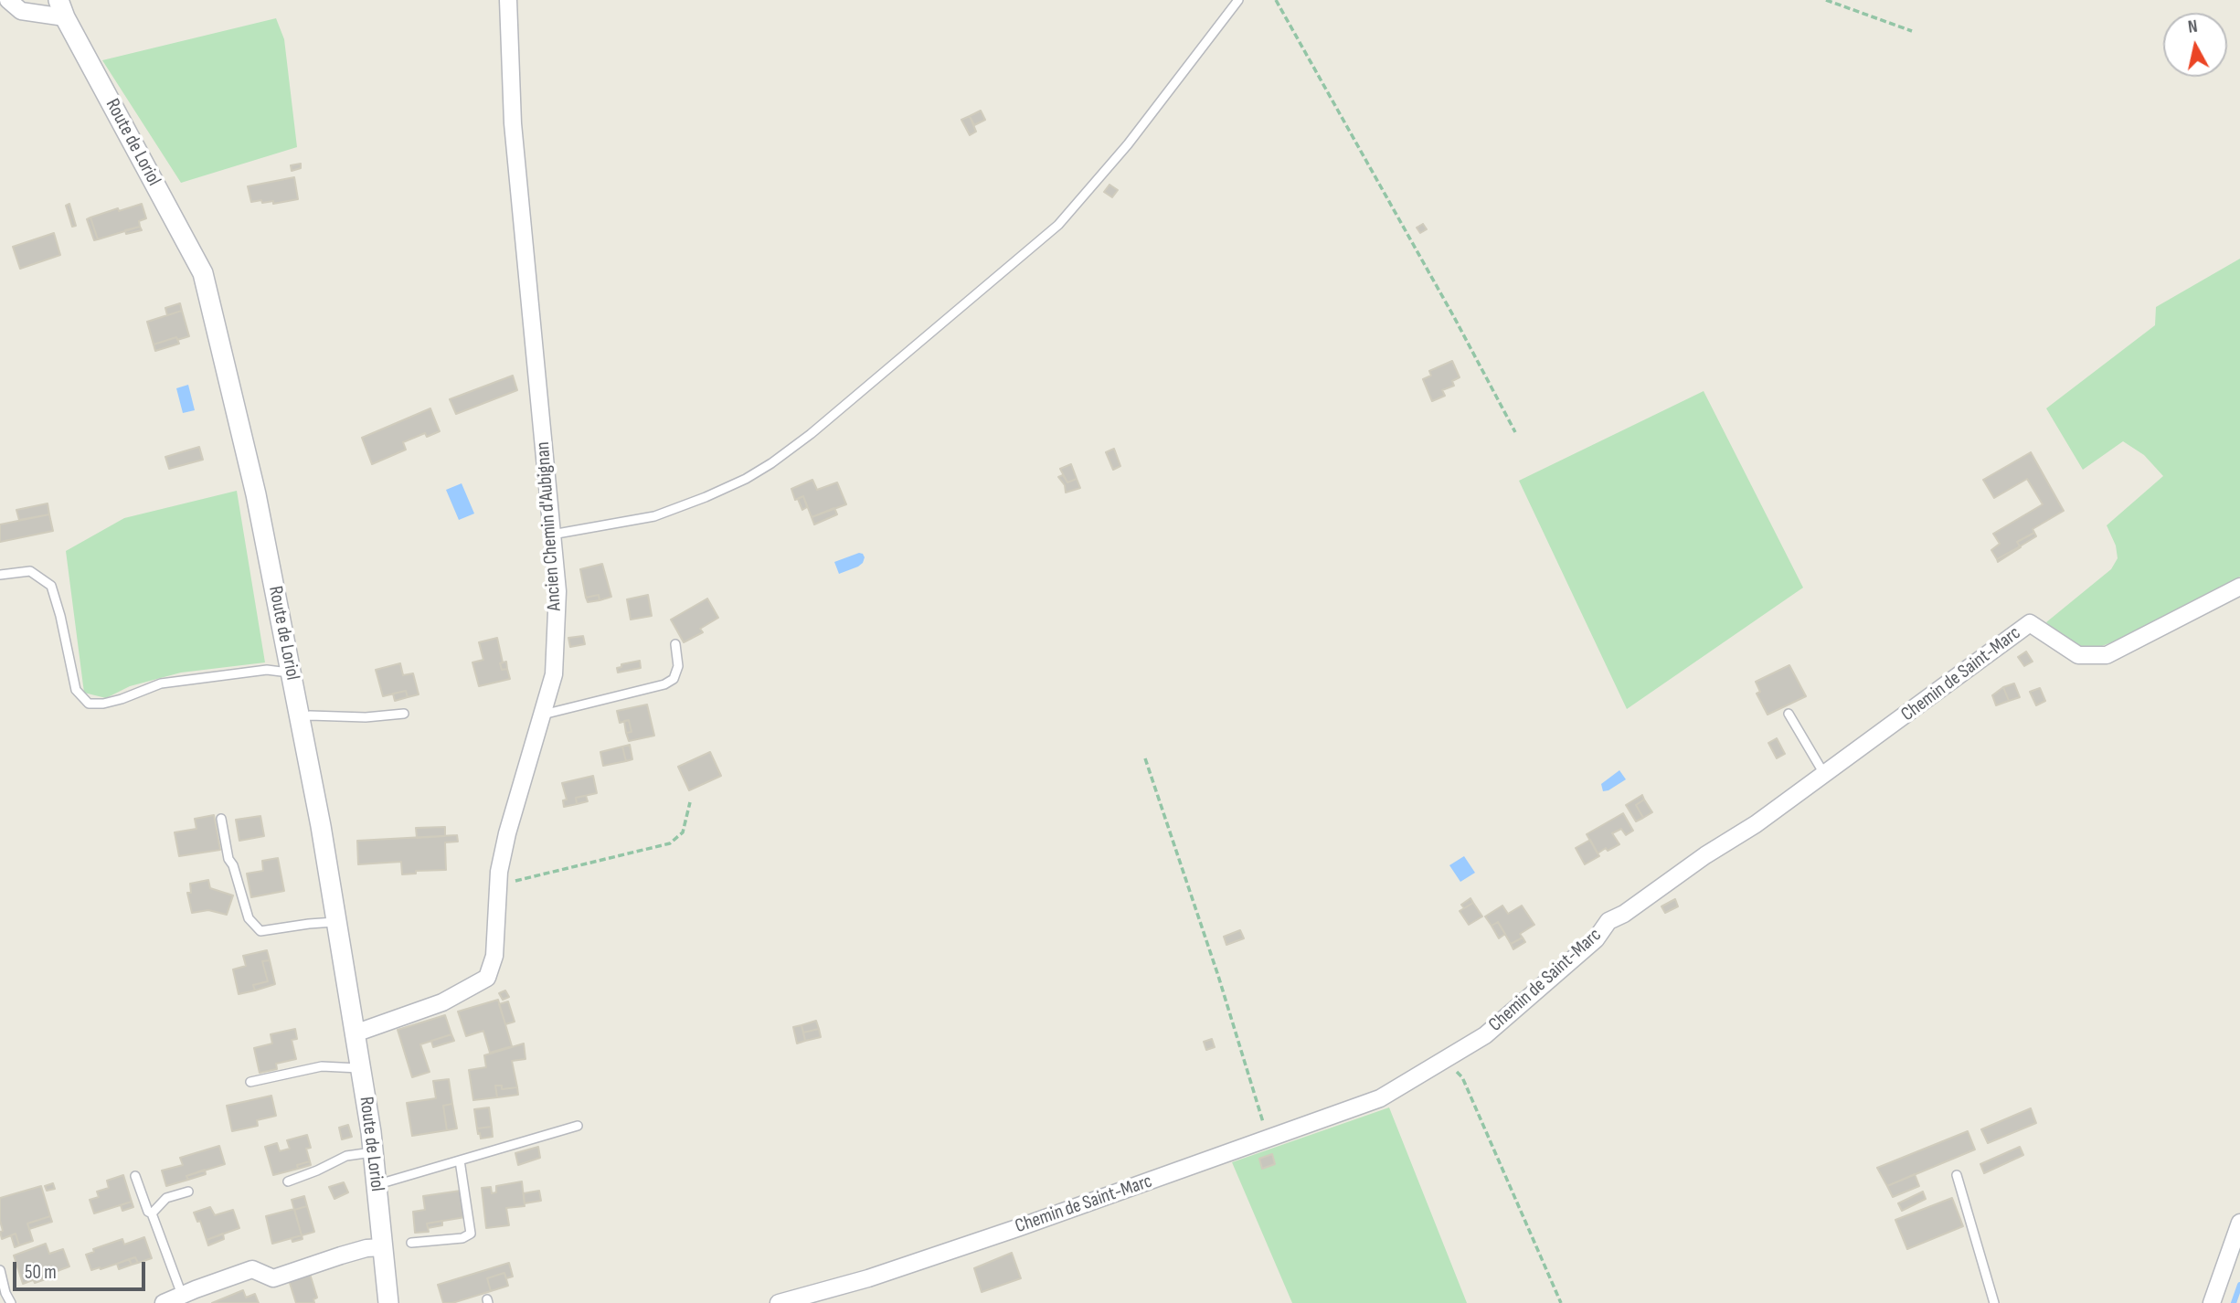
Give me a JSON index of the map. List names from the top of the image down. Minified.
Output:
{"streets":{"street":["Route de Loriol","Ancien Chemin d'Aubignan","Chemin de Saint-Marc"]},"crossings":[["Route de Loriol","Ancien Chemin d'Aubignan"]],"scale_bar":"50 m","north":"top"}
